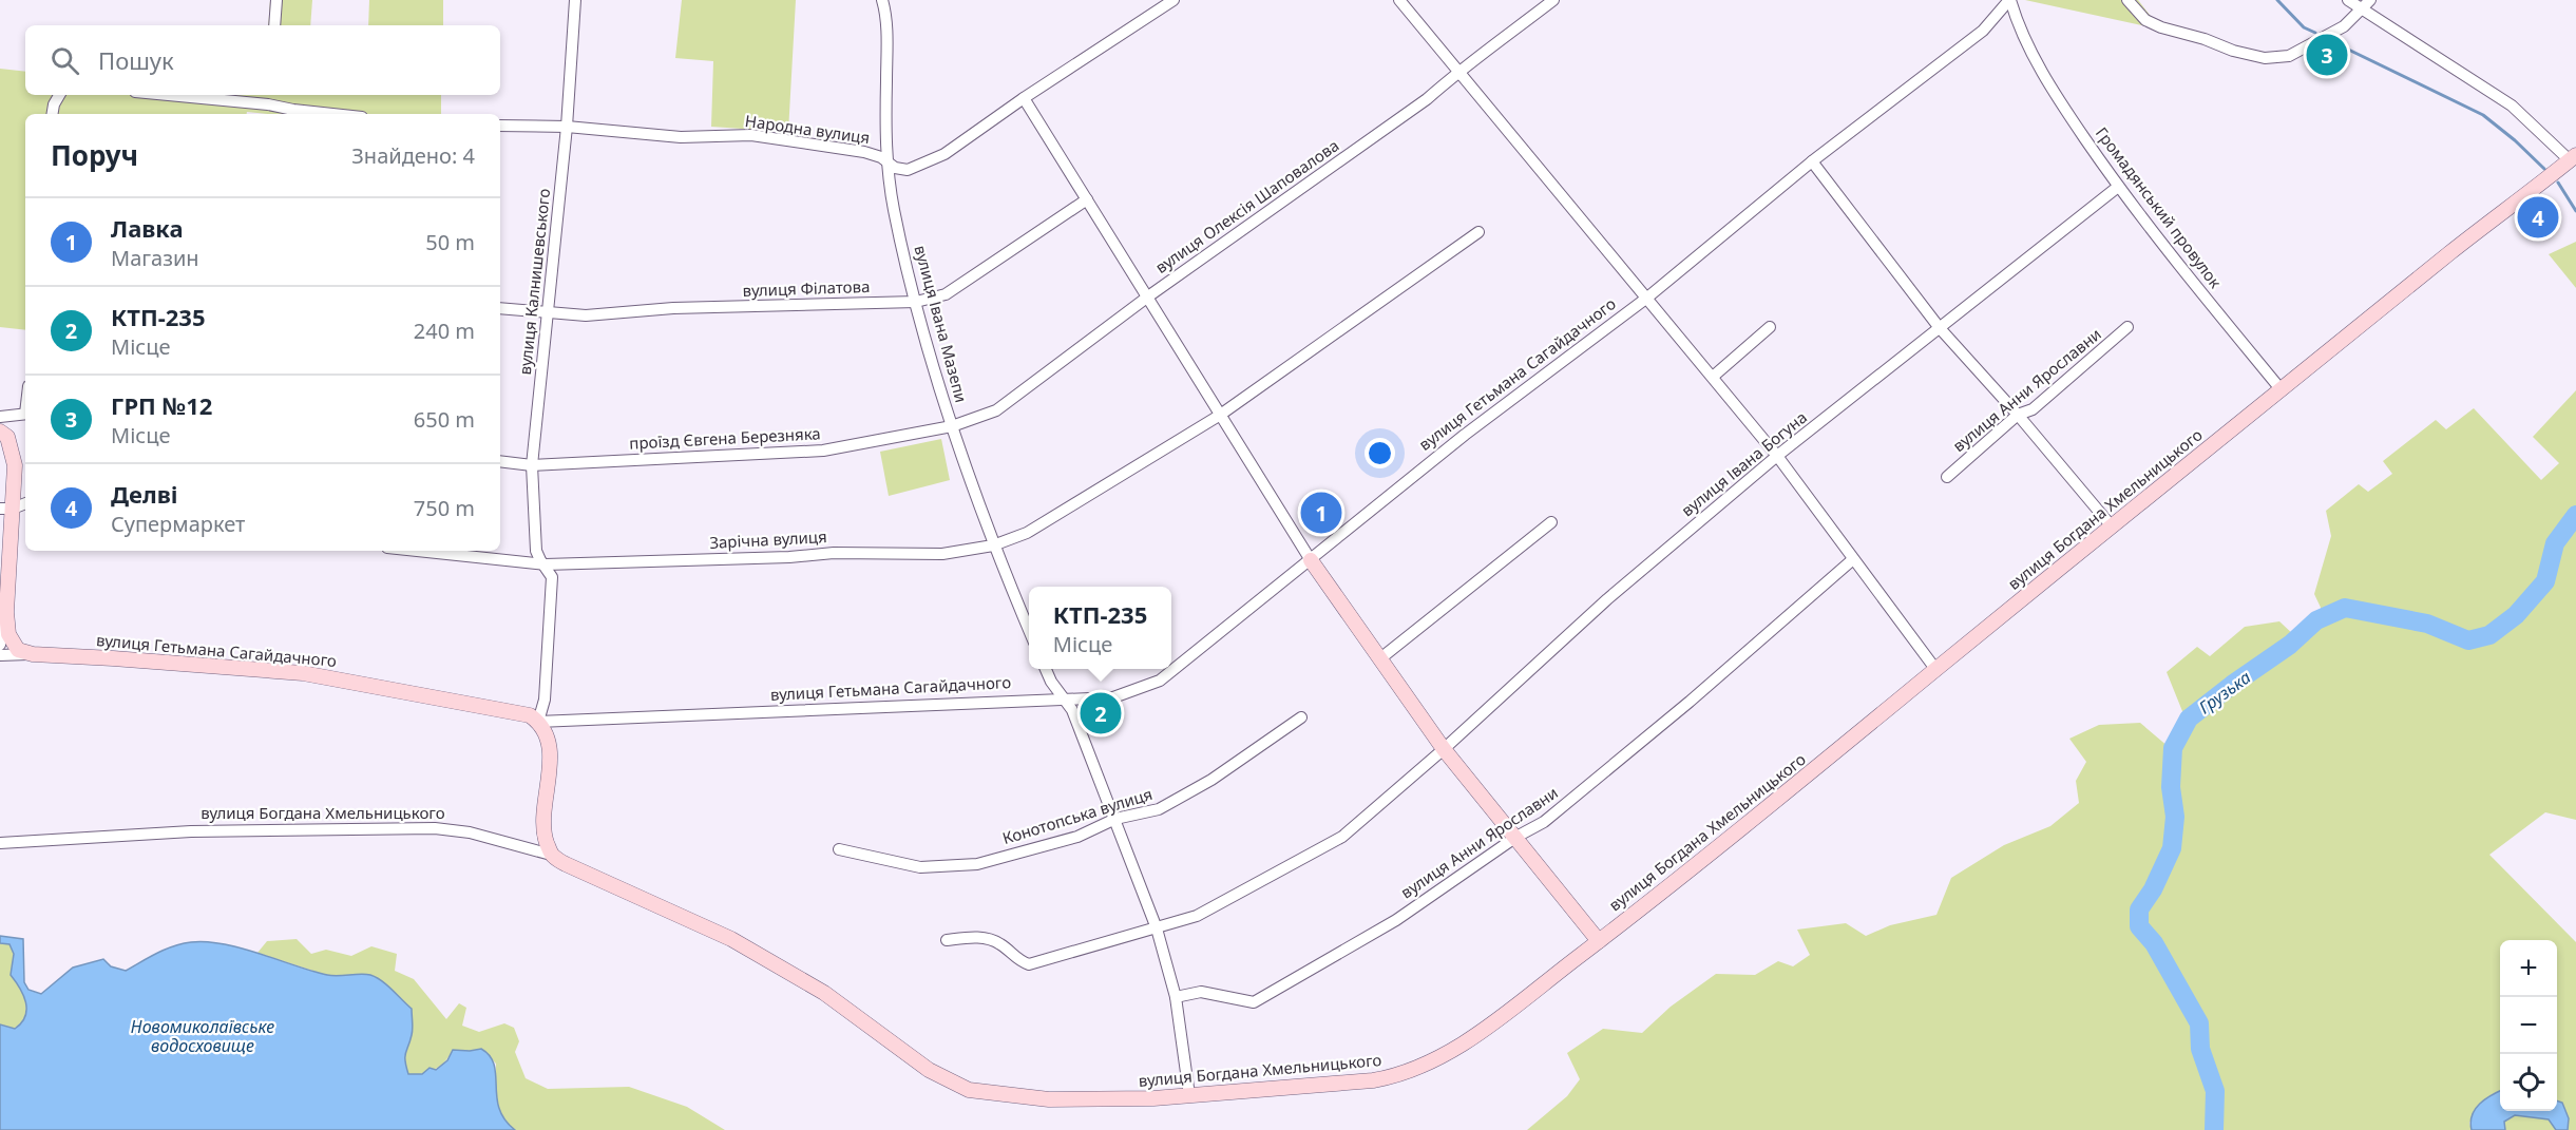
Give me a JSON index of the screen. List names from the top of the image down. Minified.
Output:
{"streets":{"street":["Народна вулиця","вулиця Олексія Шаповалова","Громадянський провулок","вулиця Калнишевського","вулиця Філатова","вулиця Івана Мазепи","вулиця Гетьмана Сагайдачного","вулиця Анни Ярославни","проїзд Євгена Березняка","вулиця Івана Богуна","вулиця Богдана Хмельницького","Зарічна вулиця","Конотопська вулиця"]},"crossings":[["Народна вулиця","вулиця Калнишевського"],["Народна вулиця","вулиця Івана Мазепи"],["вулиця Олексія Шаповалова","вулиця Івана Мазепи"],["вулиця Олексія Шаповалова","проїзд Євгена Березняка"],["Громадянський провулок","вулиця Гетьмана Сагайдачного"],["Громадянський провулок","вулиця Івана Богуна"],["Громадянський провулок","вулиця Богдана Хмельницького"],["вулиця Калнишевського","вулиця Філатова"],["вулиця Калнишевського","вулиця Гетьмана Сагайдачного"],["вулиця Калнишевського","проїзд Євгена Березняка"],["вулиця Калнишевського","Зарічна вулиця"],["вулиця Філатова","вулиця Івана Мазепи"],["вулиця Івана Мазепи","проїзд Євгена Березняка"],["вулиця Івана Мазепи","Зарічна вулиця"]],"water":["Грузька","Новомиколаївське водосховище"],"page":{"search":"Пошук","pins":["3","4","1","2"],"heading":["Поруч","Знайдено: 4"],"list":[{"mark":"1","name":"Лавка","note":"Магазин","value":"50 m"},{"mark":"2","name":"КТП-235","note":"Місце","value":"240 m"},{"mark":"3","name":"ГРП №12","note":"Місце","value":"650 m"},{"mark":"4","name":"Делві","note":"Супермаркет","value":"750 m"}],"popup":["КТП-235","Місце"],"map_buttons":["+","−"]}}
